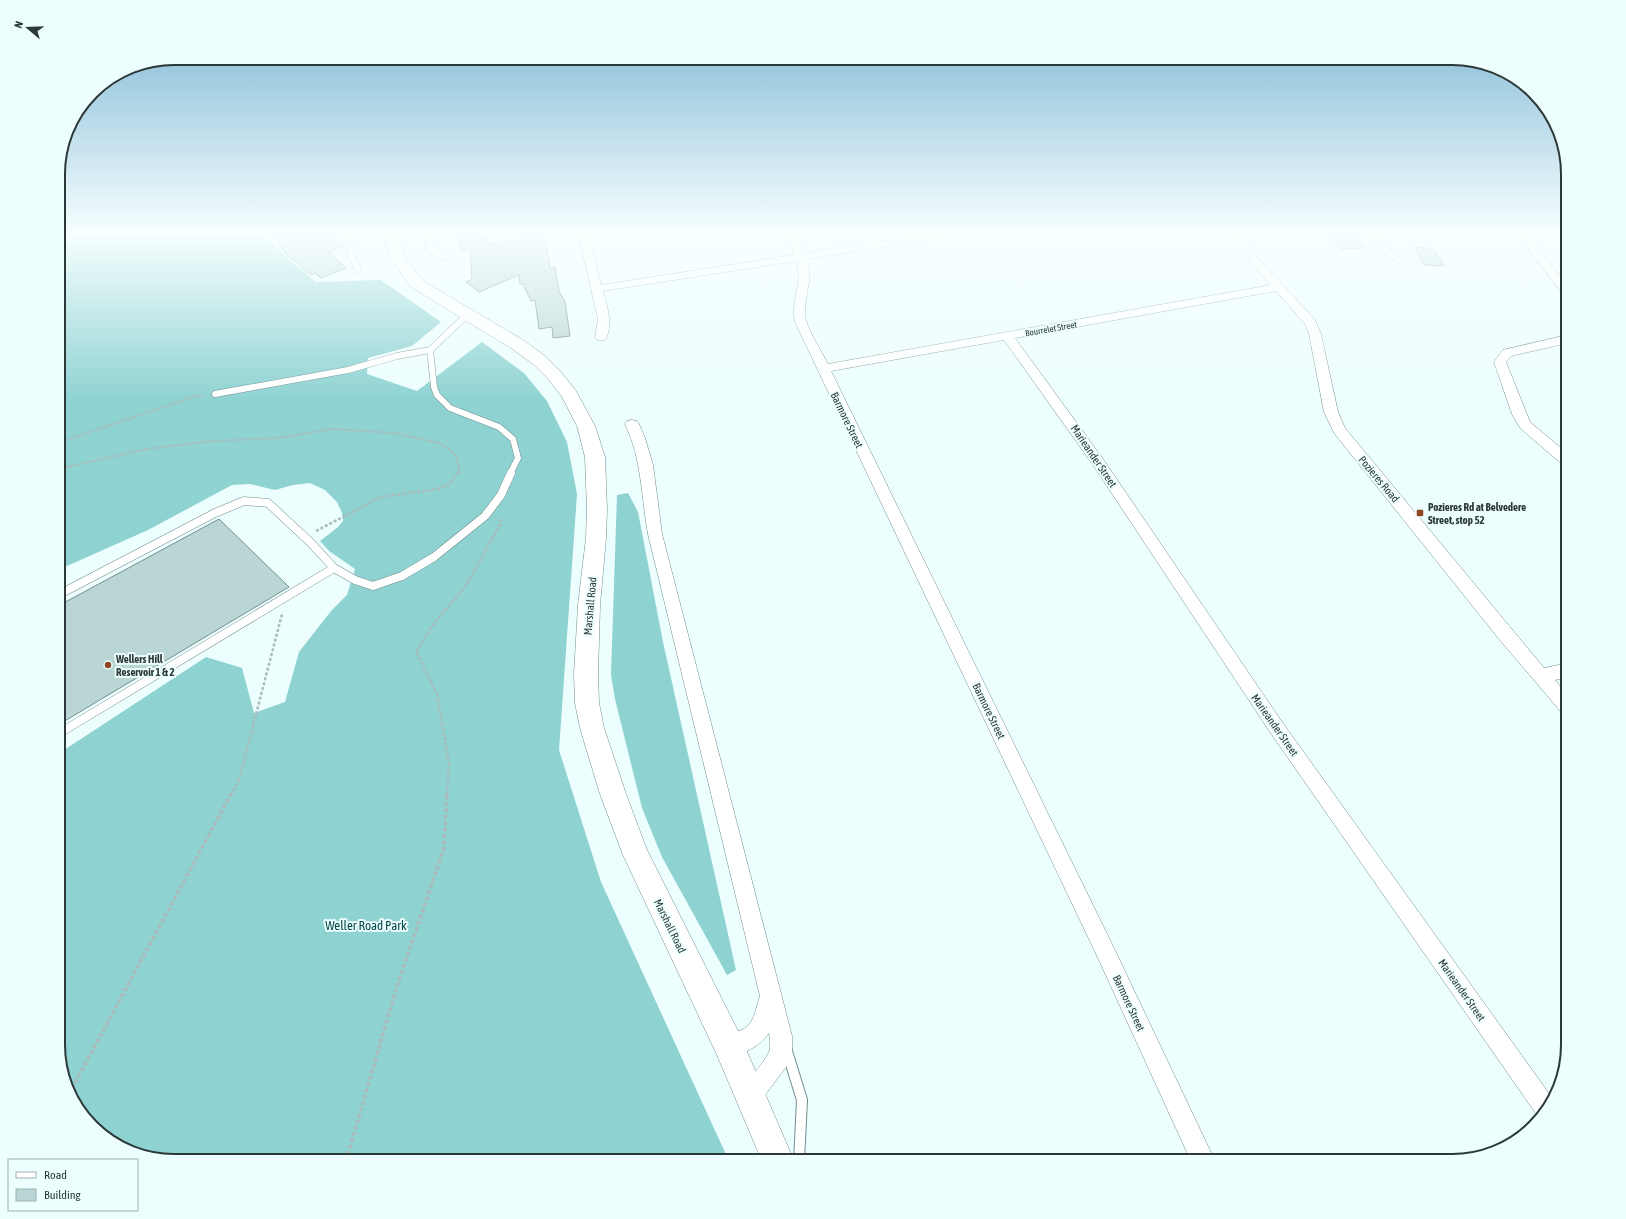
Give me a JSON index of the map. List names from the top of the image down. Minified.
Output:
{"streets":{"main road":["Marshall Road"],"street":["Bourrelet Street","Barmore Street","Marieander Street","Pozieres Road"]},"crossings":[["Bourrelet Street","Barmore Street"],["Bourrelet Street","Marieander Street"]],"parks":["Weller Road Park"],"places":{"transit":["Pozieres Rd at Belvedere Street, stop 52"],"other":["Wellers Hill Reservoir 1 & 2"]},"legend":["Road","Building"],"north":"left"}
